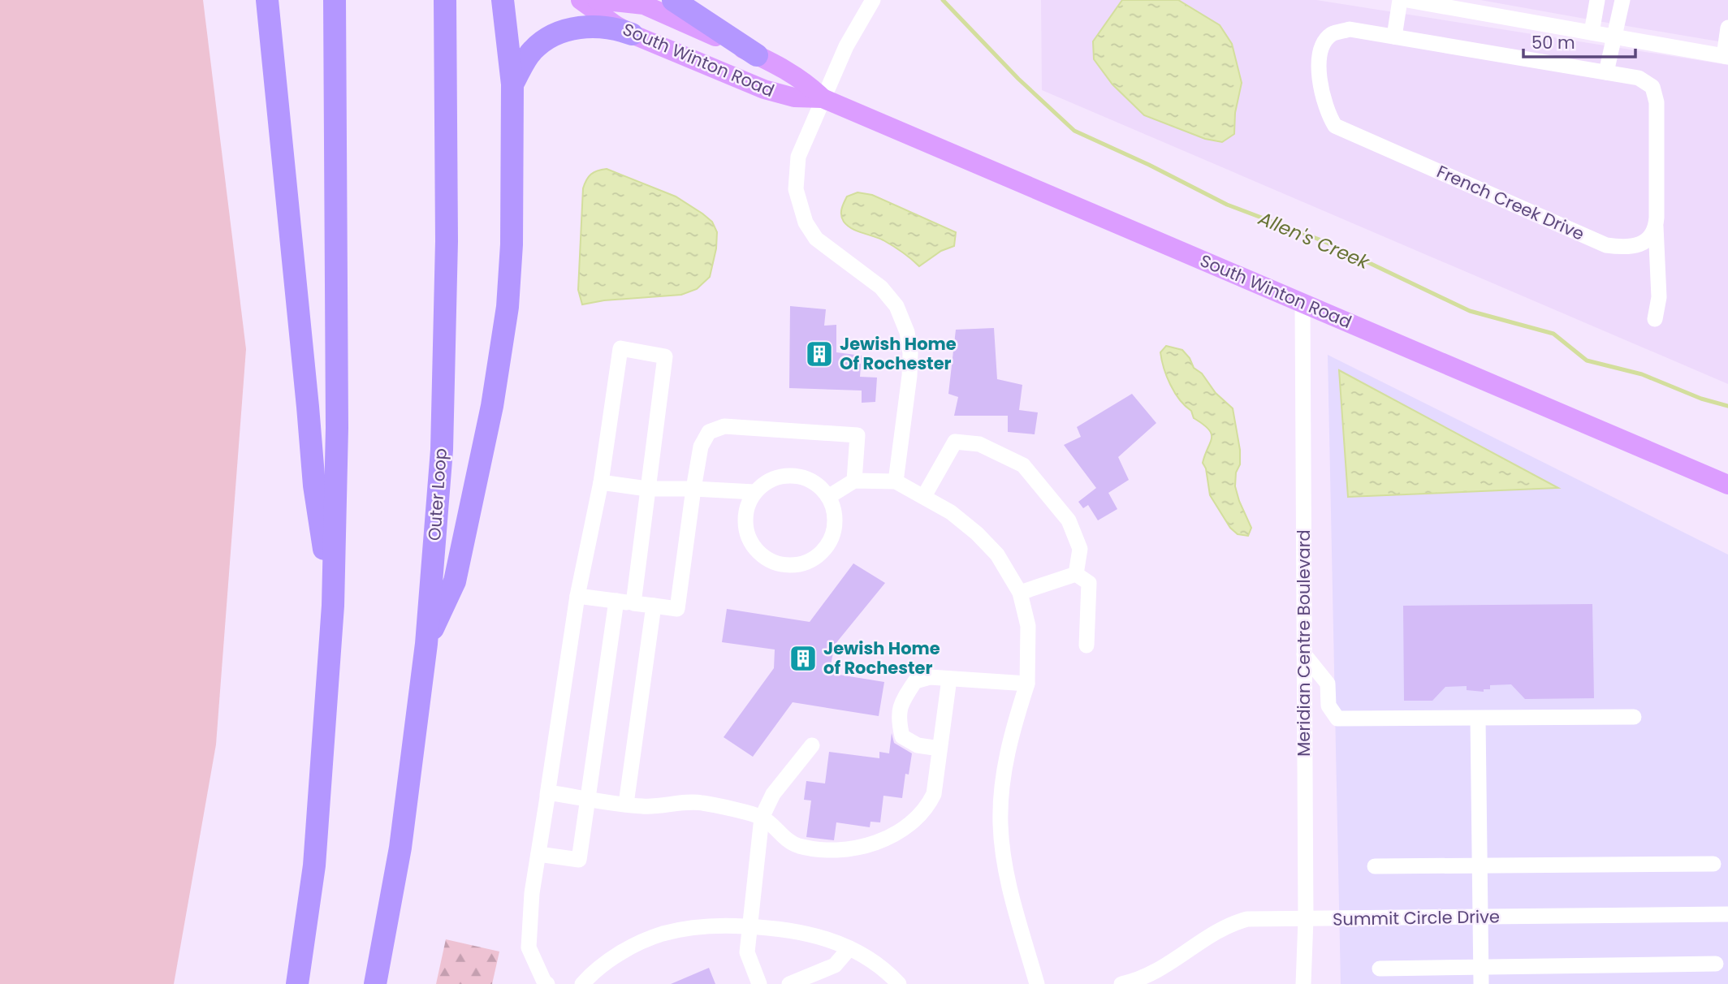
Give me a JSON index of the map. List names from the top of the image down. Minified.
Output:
{"streets":{"highway":["Outer Loop"],"main road":["South Winton Road"],"street":["French Creek Drive","Meridian Centre Boulevard","Summit Circle Drive"]},"crossings":[["South Winton Road","Meridian Centre Boulevard"],["Meridian Centre Boulevard","Summit Circle Drive"]],"water":["Allen's Creek"],"places":{"building":["Jewish Home Of Rochester","Jewish Home of Rochester"]},"scale_bar":"50 m"}
